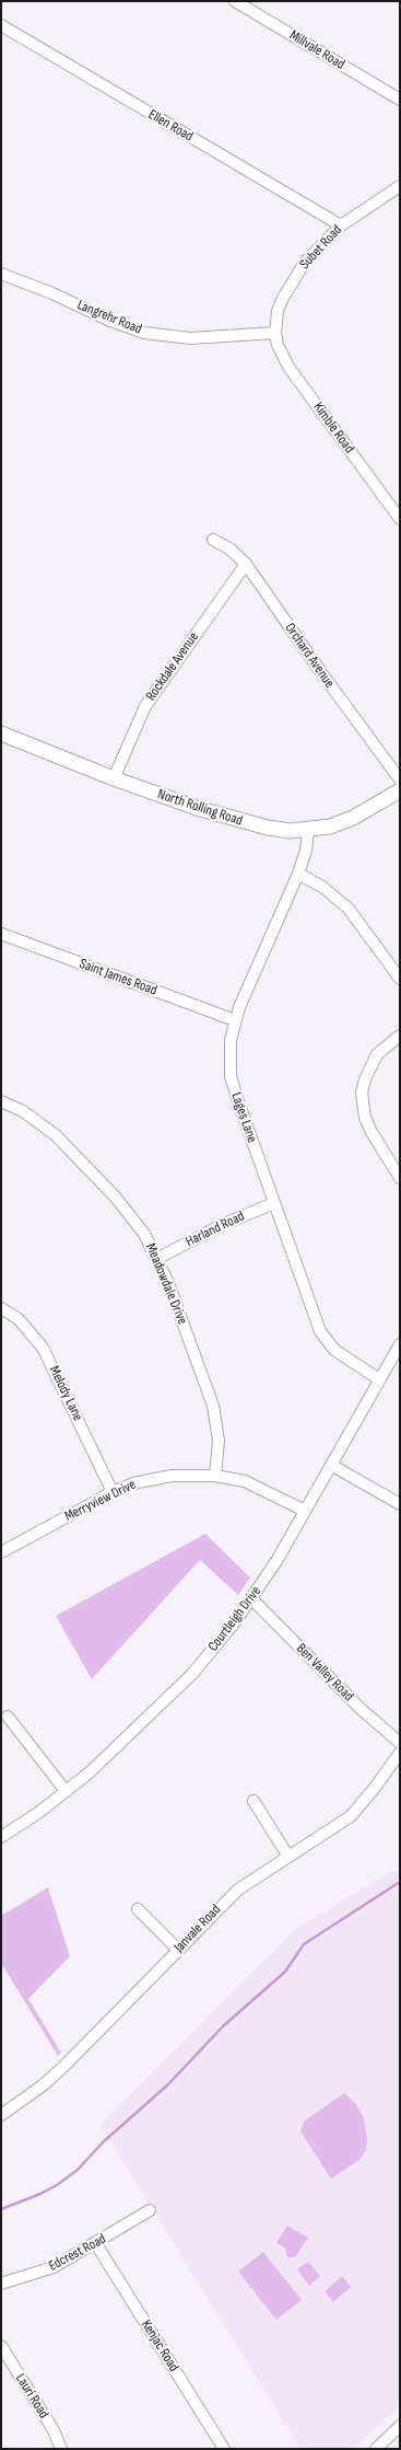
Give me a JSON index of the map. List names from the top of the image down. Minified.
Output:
{"streets":{"main road":["North Rolling Road"],"street":["Millvale Road","Ellen Road","Subet Road","Langrehr Road","Kimble Road","Orchard Avenue","Rockdale Avenue","Saint James Road","Lages Lane","Harland Road","Meadowdale Drive","Melody Lane","Merryview Drive","Courtleigh Drive","Ben Valley Road","Janvale Road","Edcrest Road","Kenjac Road","Lauri Road"]},"crossings":[["Ellen Road","Subet Road"],["Subet Road","Langrehr Road"],["Subet Road","Kimble Road"],["Langrehr Road","Kimble Road"],["Orchard Avenue","Rockdale Avenue"],["Rockdale Avenue","North Rolling Road"],["North Rolling Road","Lages Lane"],["Saint James Road","Lages Lane"],["Lages Lane","Harland Road"],["Lages Lane","Courtleigh Drive"],["Harland Road","Meadowdale Drive"],["Meadowdale Drive","Merryview Drive"],["Melody Lane","Merryview Drive"],["Merryview Drive","Courtleigh Drive"],["Courtleigh Drive","Ben Valley Road"],["Edcrest Road","Kenjac Road"]]}
